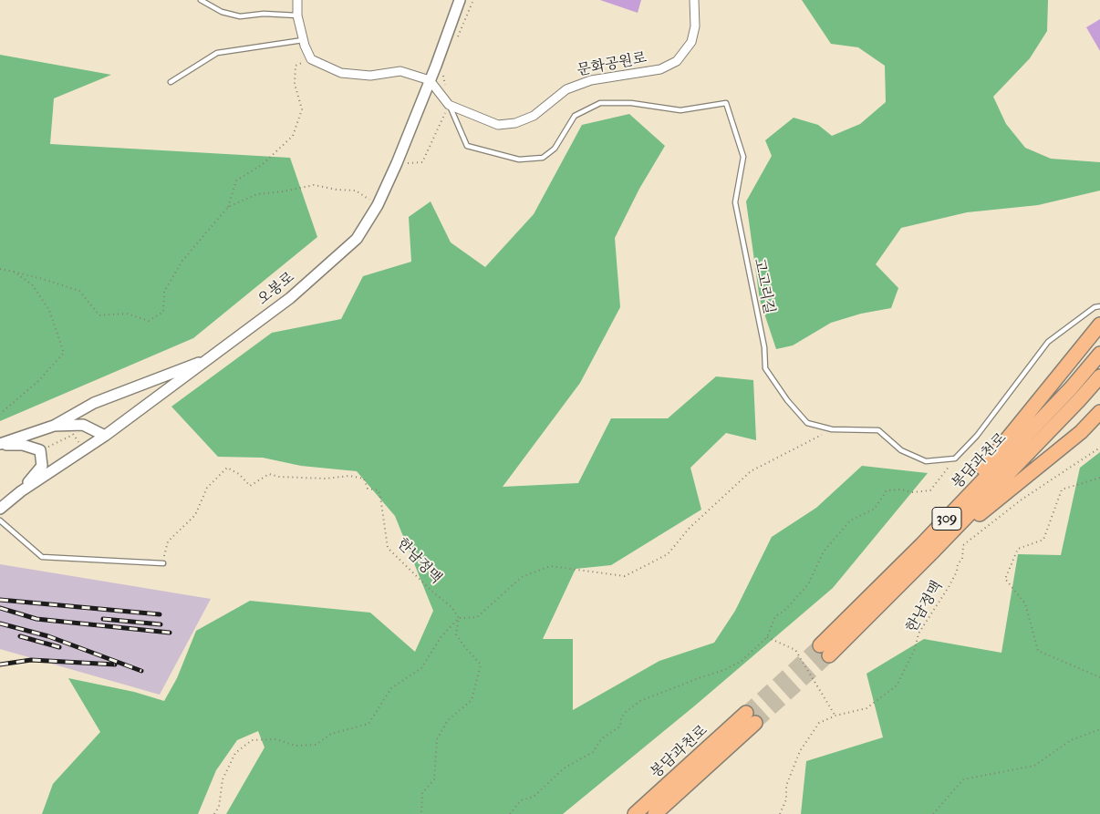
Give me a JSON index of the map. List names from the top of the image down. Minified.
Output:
{"streets":{"highway":["봉담과천로","309"],"street":["문화공원로","오봉로"],"lane":["고고리길"],"path":["한남정맥"]},"crossings":[["문화공원로","고고리길"],["문화공원로","오봉로"]]}
